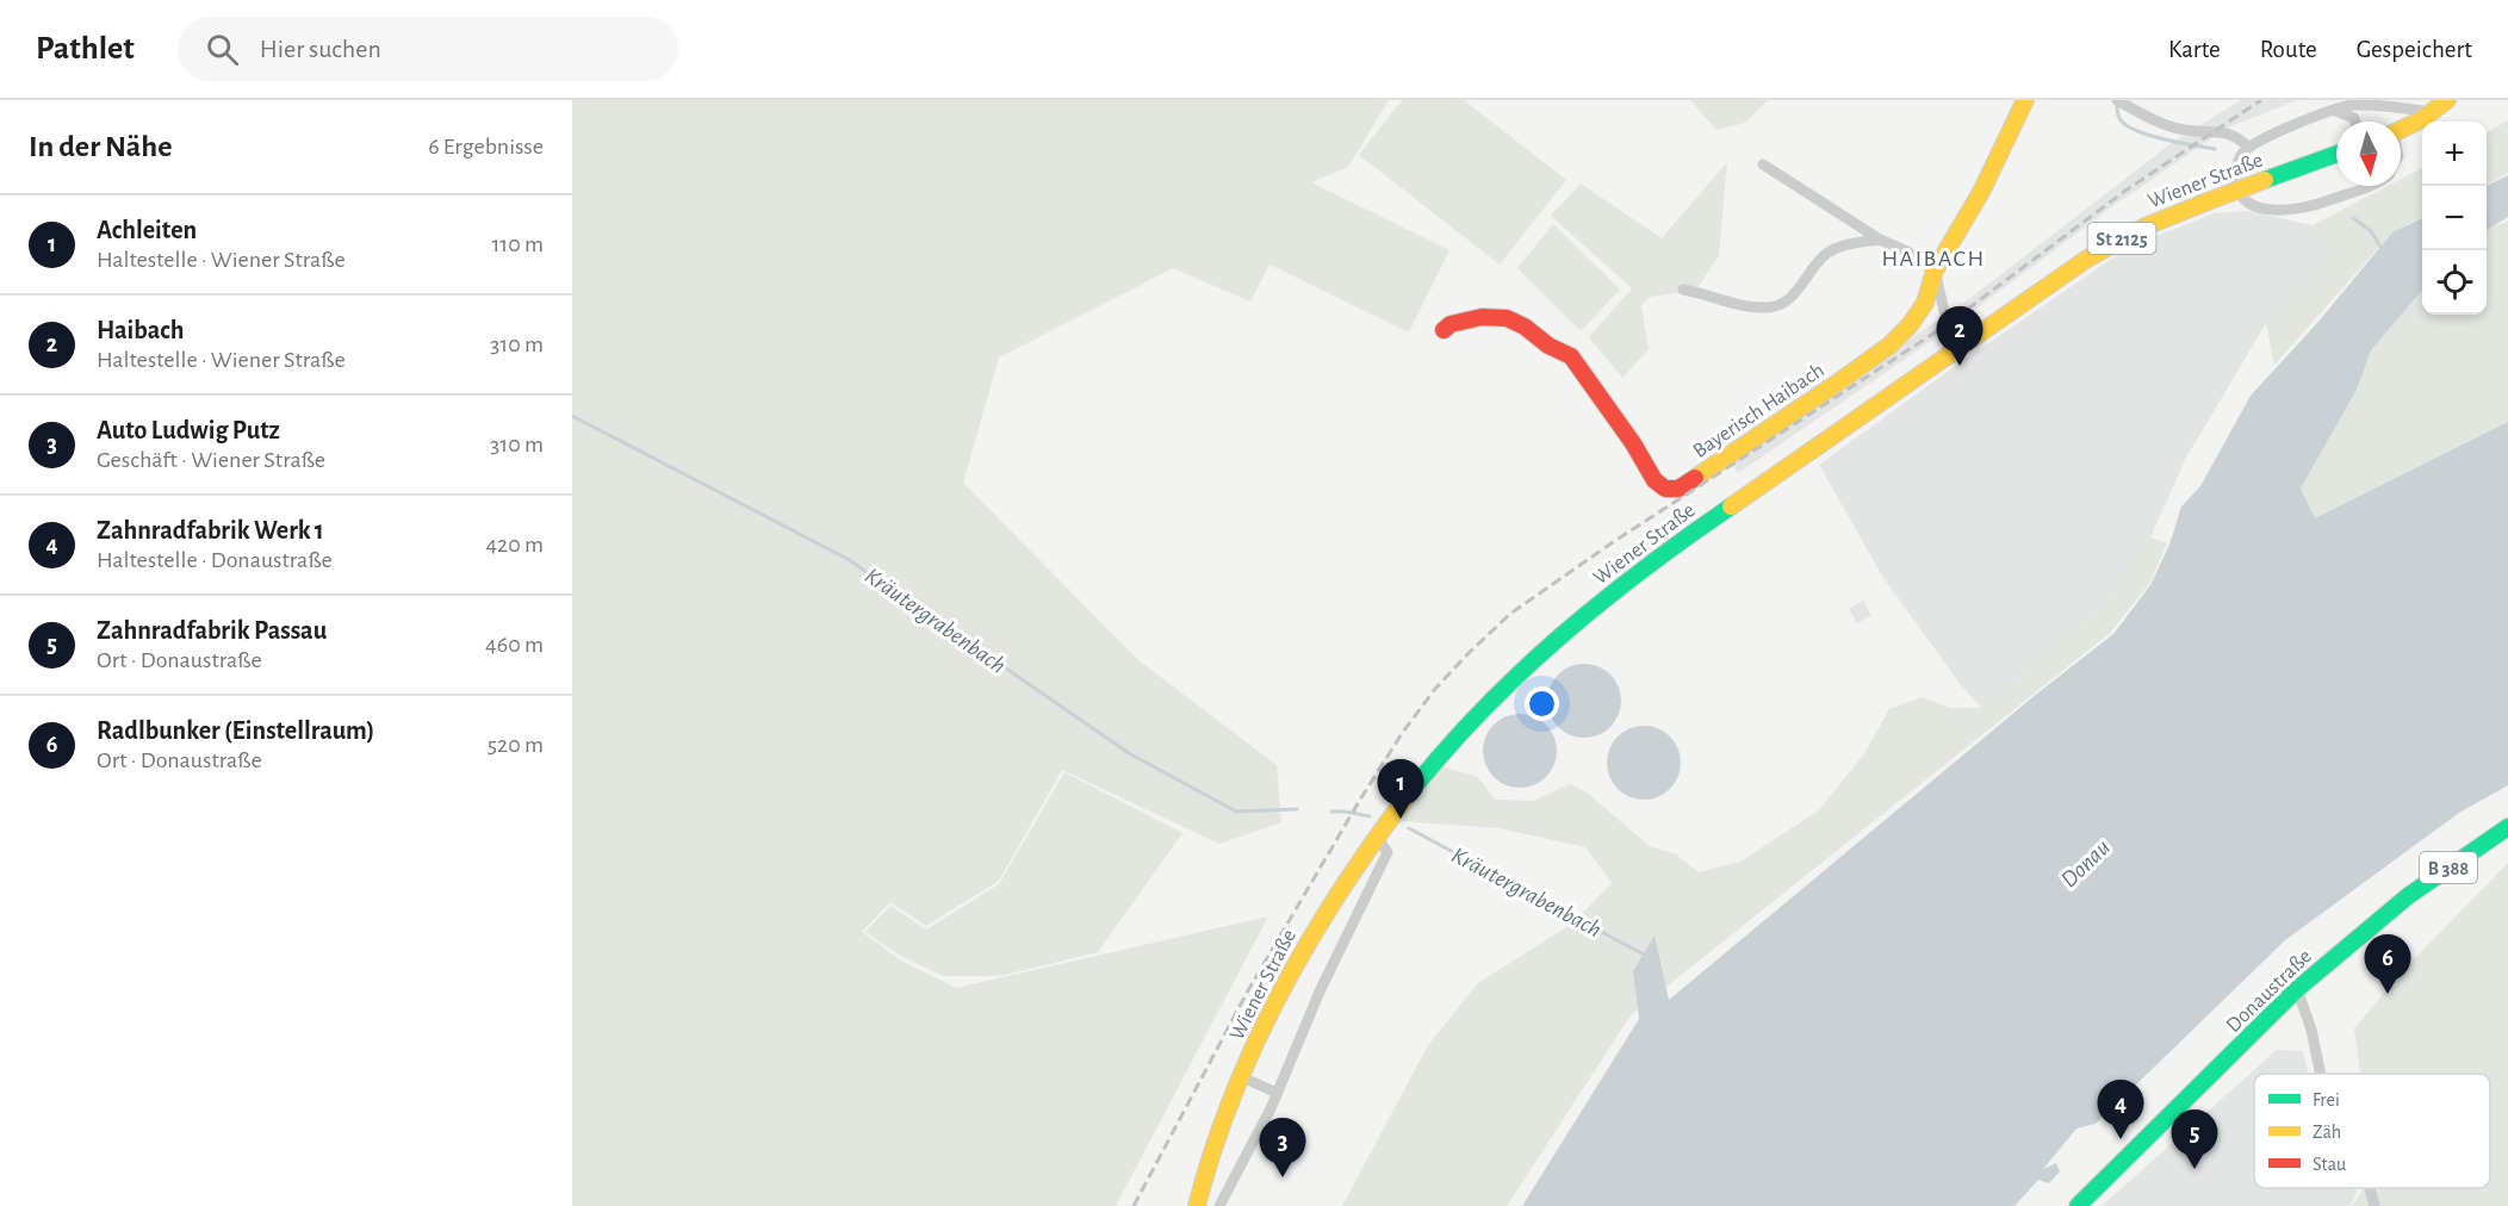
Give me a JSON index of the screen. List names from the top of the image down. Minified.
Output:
{"streets":{"main road":["Wiener Straße","St 2125","Bayerisch Haibach","B 388","Donaustraße"]},"districts":["HAIBACH"],"water":["Kräutergrabenbach","Donau"],"legend":["Frei","Zäh","Stau"],"north":"bottom","page":{"header":"Pathlet","search":"Hier suchen","nav":["Karte","Route","Gespeichert"],"heading":["In der Nähe","6 Ergebnisse"],"map_buttons":["+","−"],"list":[{"mark":"1","name":"Achleiten","note":"Haltestelle · Wiener Straße","value":"110 m"},{"mark":"2","name":"Haibach","note":"Haltestelle · Wiener Straße","value":"310 m"},{"mark":"3","name":"Auto Ludwig Putz","note":"Geschäft · Wiener Straße","value":"310 m"},{"mark":"4","name":"Zahnradfabrik Werk 1","note":"Haltestelle · Donaustraße","value":"420 m"},{"mark":"5","name":"Zahnradfabrik Passau","note":"Ort · Donaustraße","value":"460 m"},{"mark":"6","name":"Radlbunker (Einstellraum)","note":"Ort · Donaustraße","value":"520 m"}],"pins":["2","1","6","4","5","3"]}}
